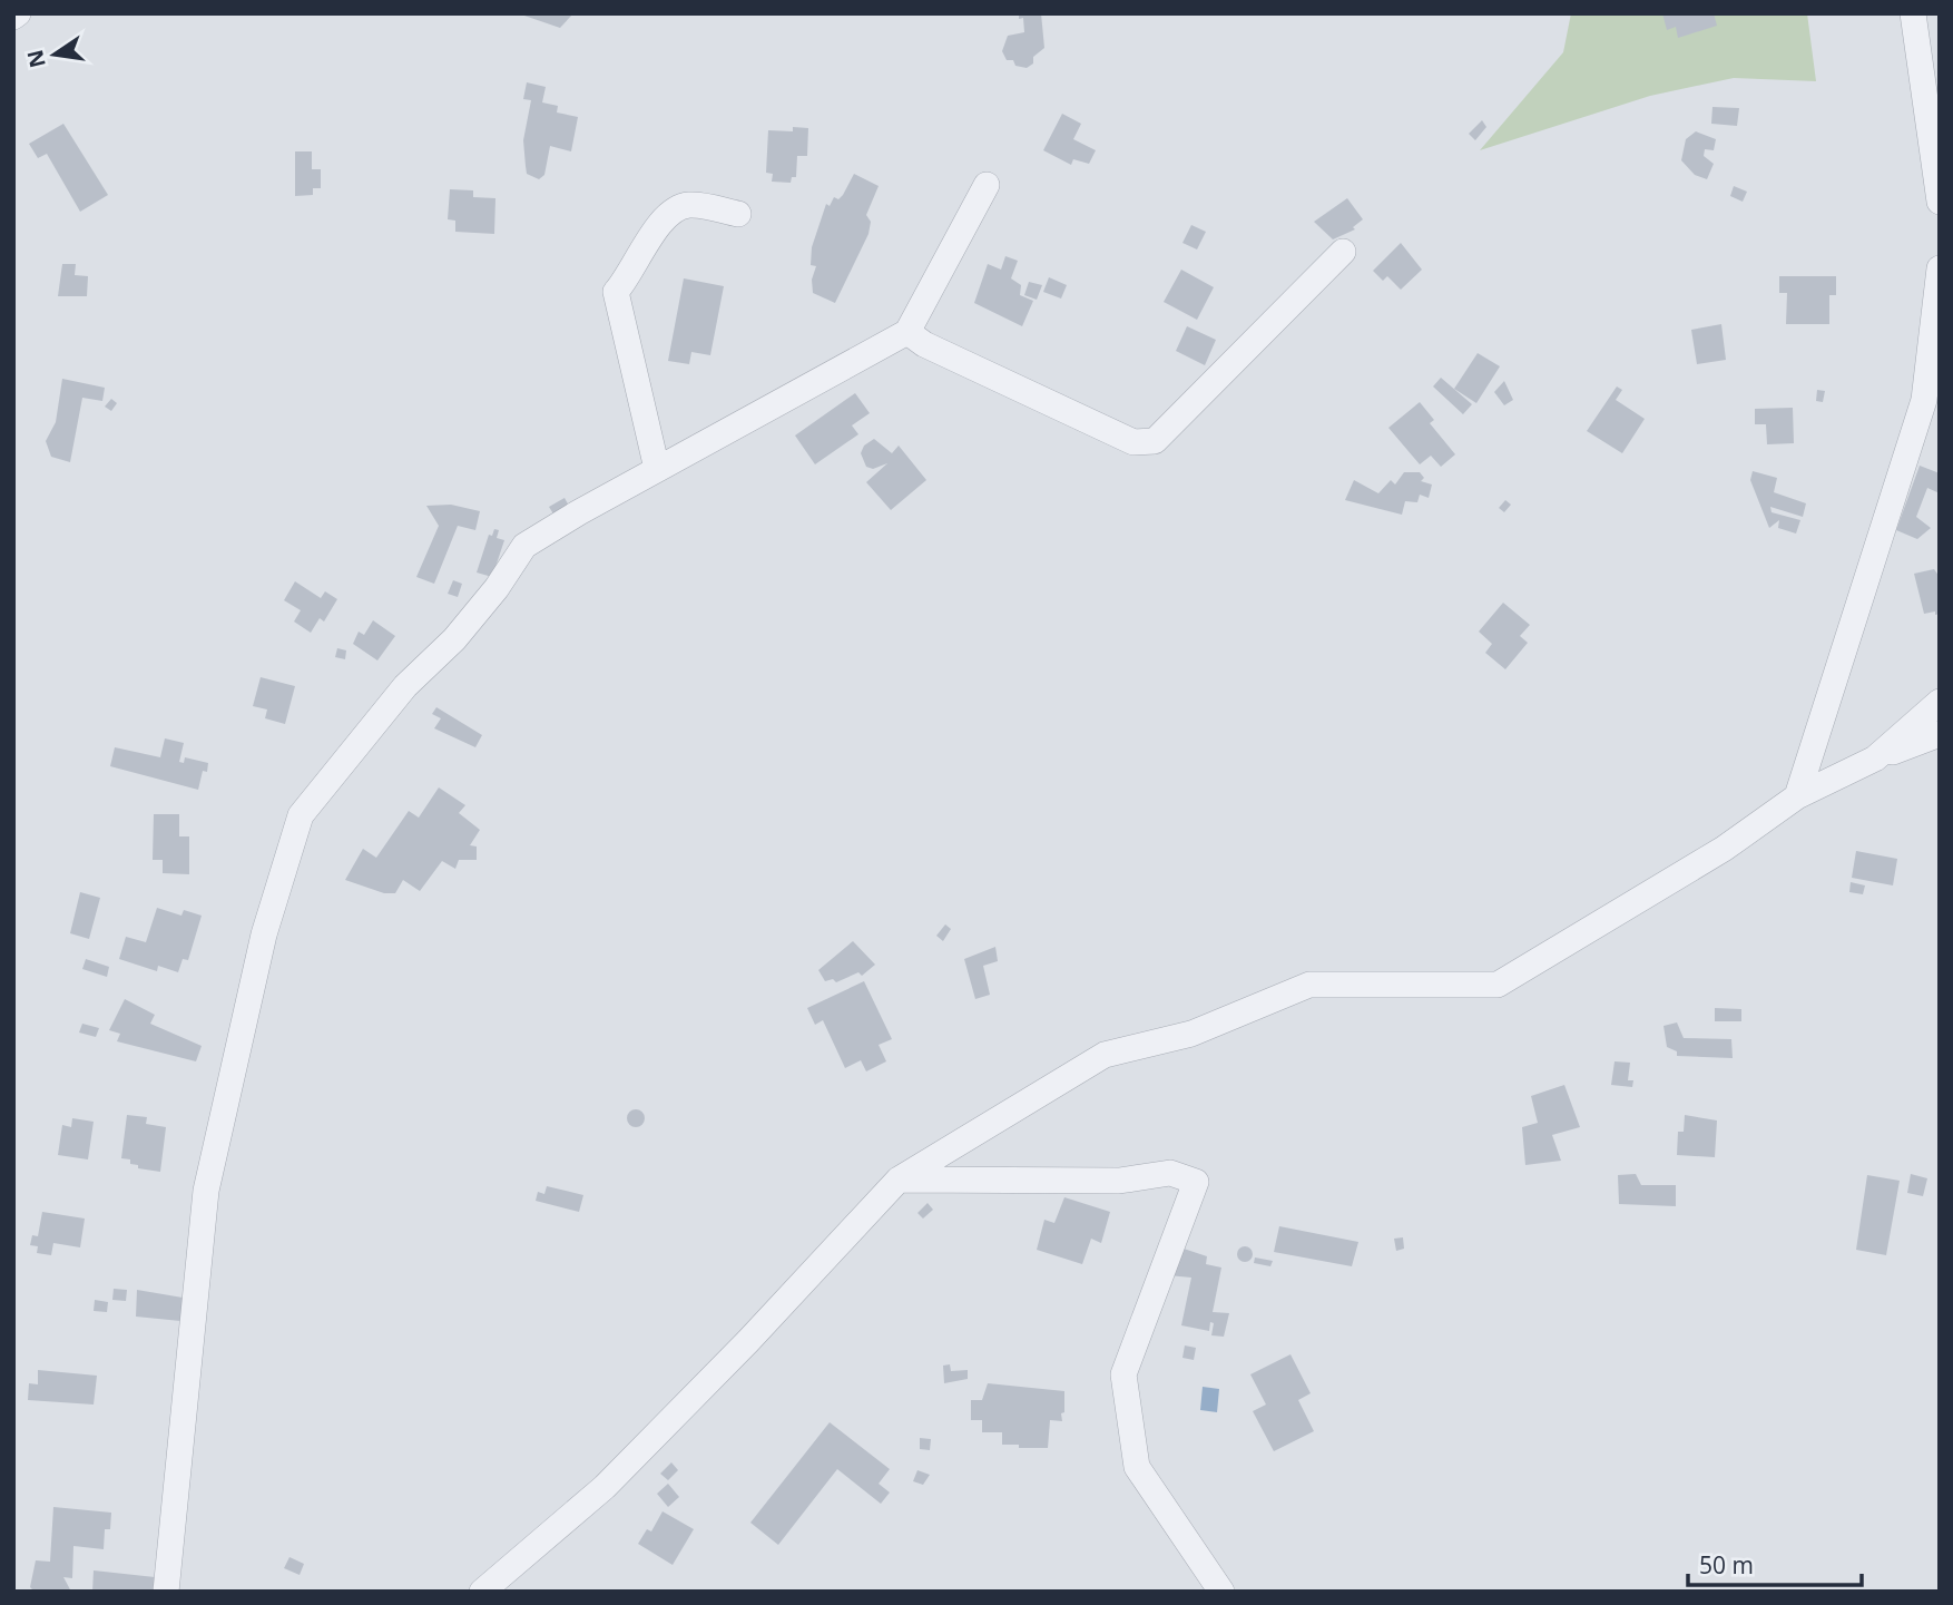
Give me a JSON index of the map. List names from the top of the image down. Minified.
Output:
{"scale_bar":"50 m","north":"left"}
